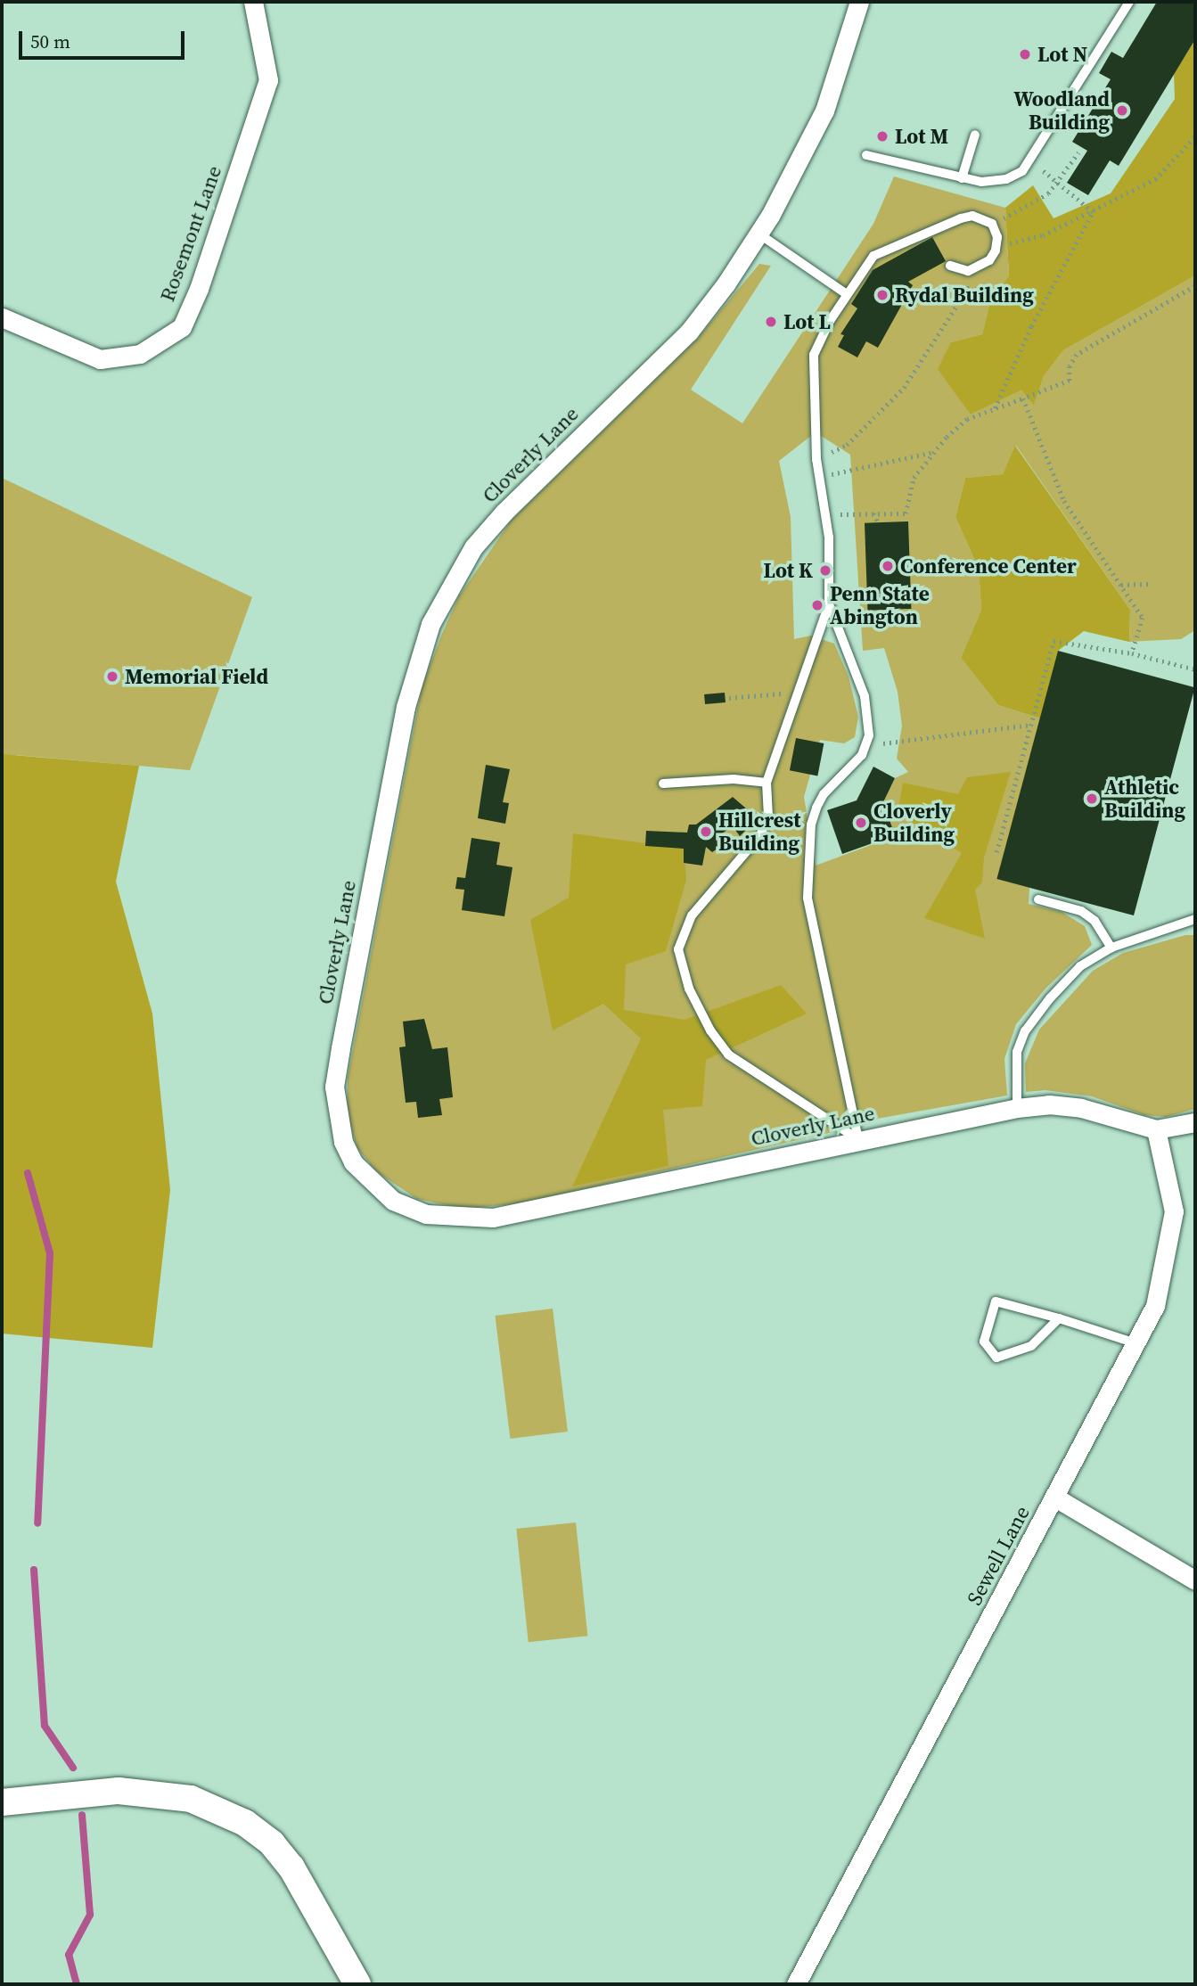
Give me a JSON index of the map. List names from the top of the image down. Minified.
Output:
{"streets":{"street":["Rosemont Lane","Cloverly Lane","Sewell Lane"]},"crossings":[["Cloverly Lane","Sewell Lane"]],"places":["Lot N","Woodland Building","Lot M","Rydal Building","Lot L","Conference Center","Lot K","Penn State Abington","Memorial Field","Athletic Building","Cloverly Building","Hillcrest Building"],"scale_bar":"50 m"}
